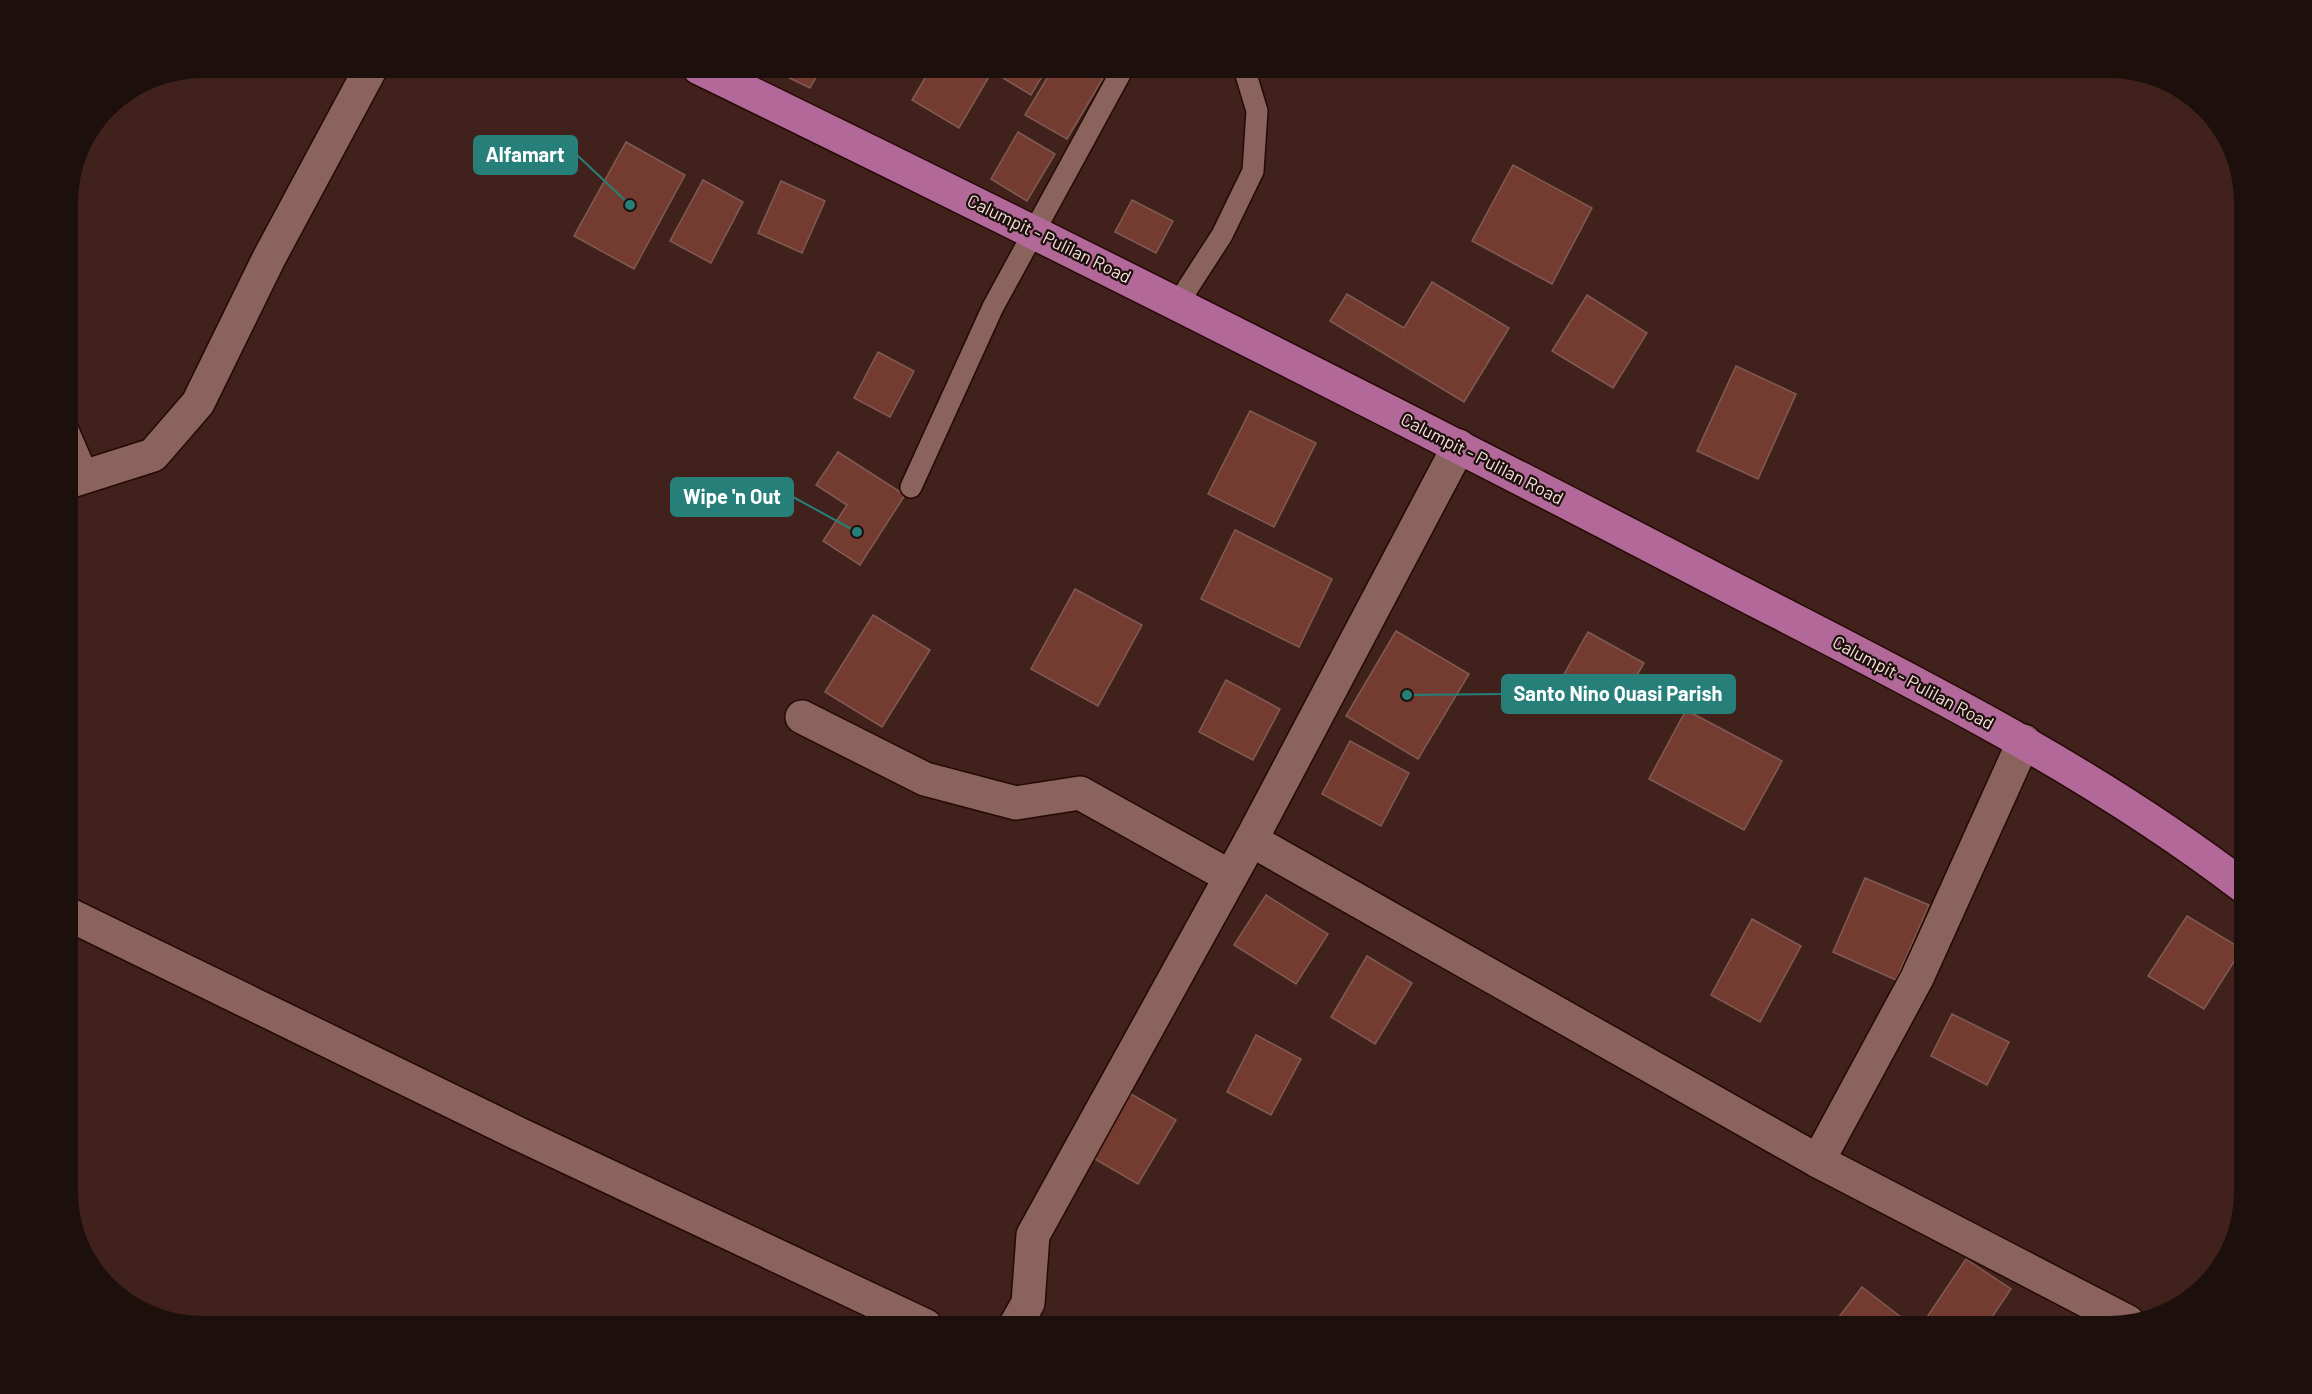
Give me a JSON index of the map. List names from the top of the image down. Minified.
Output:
{"streets":{"main road":["Calumpit - Pulilan Road"]},"places":["Alfamart","Wipe 'n Out","Santo Nino Quasi Parish"]}
